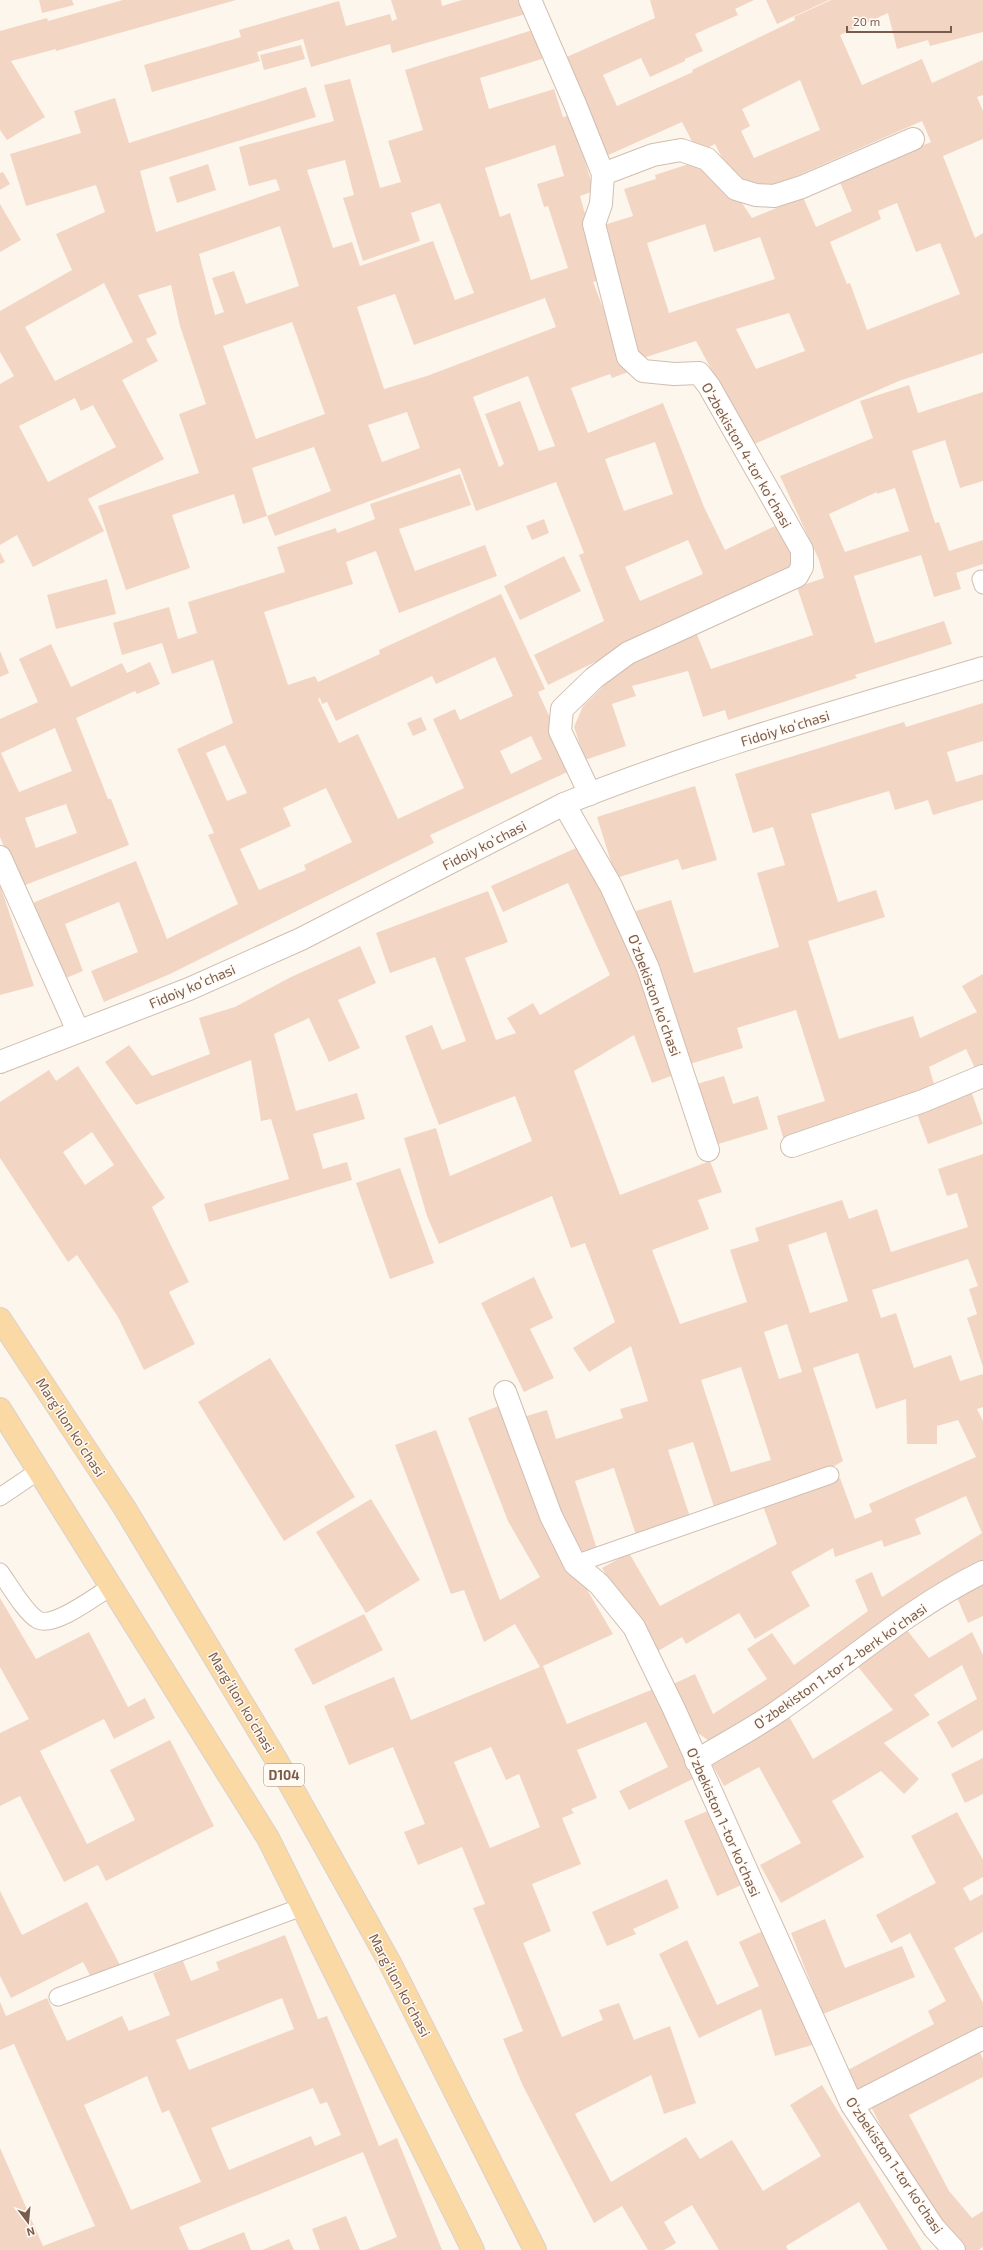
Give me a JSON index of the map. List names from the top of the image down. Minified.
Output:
{"streets":{"main road":["Margʻilon koʻchasi","D104"],"street":["Oʻzbekiston 4-tor koʻchasi","Fidoiy koʻchasi","Oʻzbekiston koʻchasi","Oʻzbekiston 1-tor 2-berk koʻchasi","O‘zbekiston 1-tor ko‘chasi"]},"crossings":[["Oʻzbekiston 4-tor koʻchasi","Fidoiy koʻchasi"],["Fidoiy koʻchasi","Oʻzbekiston koʻchasi"],["Oʻzbekiston 1-tor 2-berk koʻchasi","O‘zbekiston 1-tor ko‘chasi"]],"scale_bar":"20 m","north":"bottom"}
